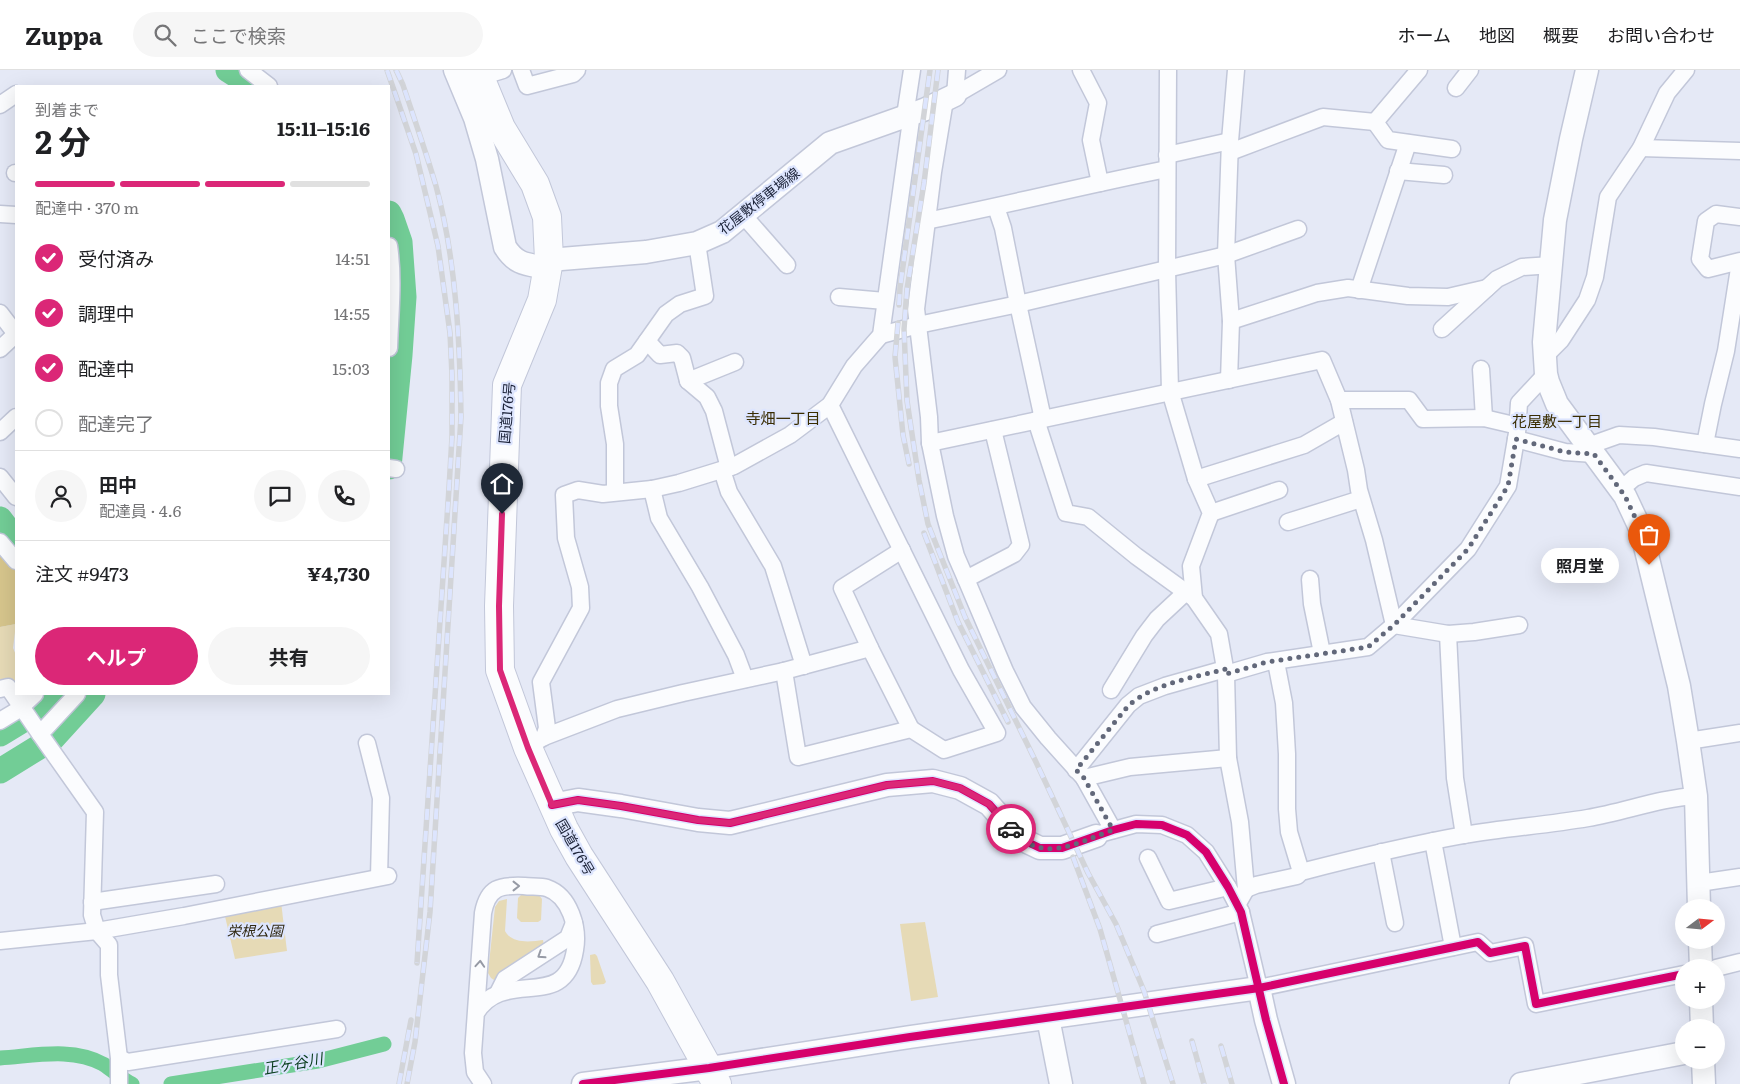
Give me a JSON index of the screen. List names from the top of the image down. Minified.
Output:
{"streets":{"highway":["国道176号"],"street":["花屋敷停車場線"]},"crossings":[["花屋敷停車場線","国道176号"]],"districts":["寺畑一丁目","花屋敷一丁目"],"water":["正ヶ谷川"],"parks":["栄根公園"],"places":["照月堂"],"north":"right","page":{"header":"Zuppa","search":"ここで検索","nav":["ホーム","地図","概要","お問い合わせ"],"heading":["2 分","到着まで","15:11–15:16"],"panel":["田中","配達員 · 4.6","注文 #9473","¥4,730"],"bar":"配達中 · 370 m","list":[["受付済み","14:51"],["調理中","14:55"],["配達中","15:03"],"配達完了"],"bubble":"照月堂","buttons":["ヘルプ","共有"],"map_buttons":["+","−"]}}
